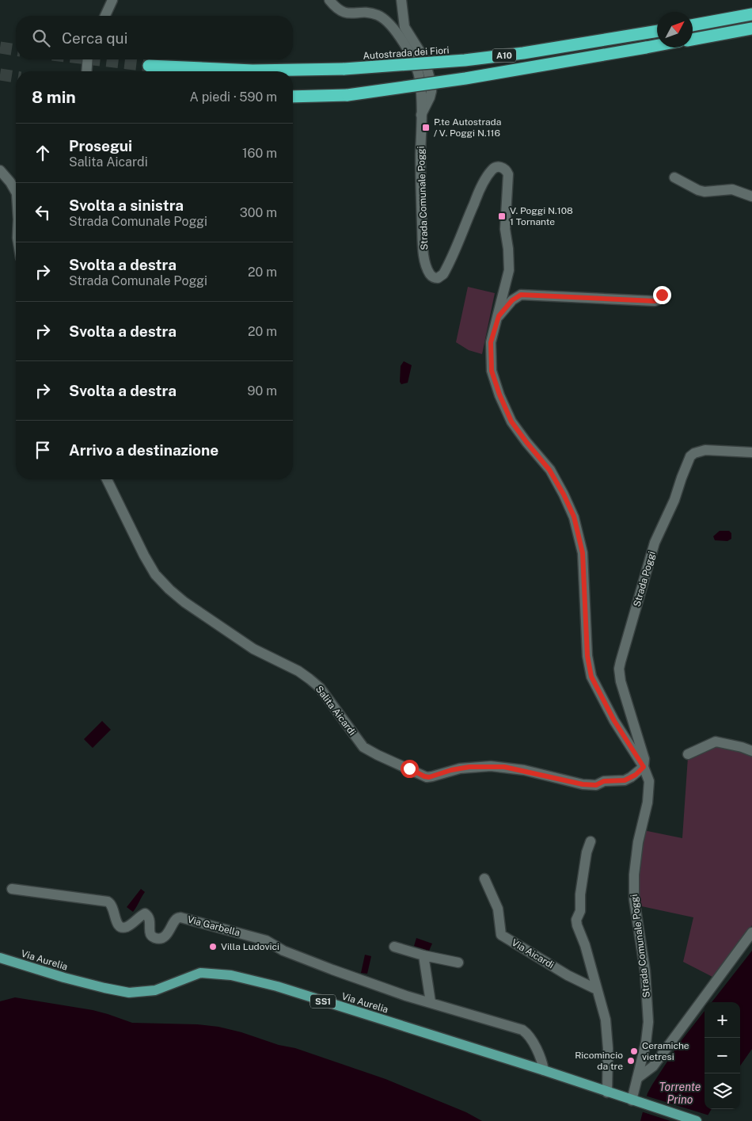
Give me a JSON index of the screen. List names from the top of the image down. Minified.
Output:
{"streets":{"highway":["Autostrada dei Fiori","A10"],"main road":["Via Aurelia","SS1"],"street":["Strada Comunale Poggi","Strada Poggi","Salita Aicardi","Via Garbella","Via Aicardi"]},"crossings":[["Strada Comunale Poggi","Strada Poggi"],["Strada Comunale Poggi","Salita Aicardi"],["Strada Comunale Poggi","Via Aurelia"],["Strada Poggi","Salita Aicardi"],["Via Garbella","Via Aurelia"]],"water":["Torrente Prino"],"places":{"transit":["P.te Autostrada / V. Poggi N.116","V. Poggi N.108 1 Tornante"],"other":["Villa Ludovici","Ceramiche vietresi","Ricomincio da tre"]},"north":"top right","page":{"search":"Cerca qui","heading":["8 min","A piedi · 590 m"],"list":[["Prosegui","Salita Aicardi","160 m"],["Svolta a sinistra","Strada Comunale Poggi","300 m"],["Svolta a destra","Strada Comunale Poggi","20 m"],["Svolta a destra","20 m"],["Svolta a destra","90 m"],"Arrivo a destinazione"],"map_buttons":["+","−"]}}
